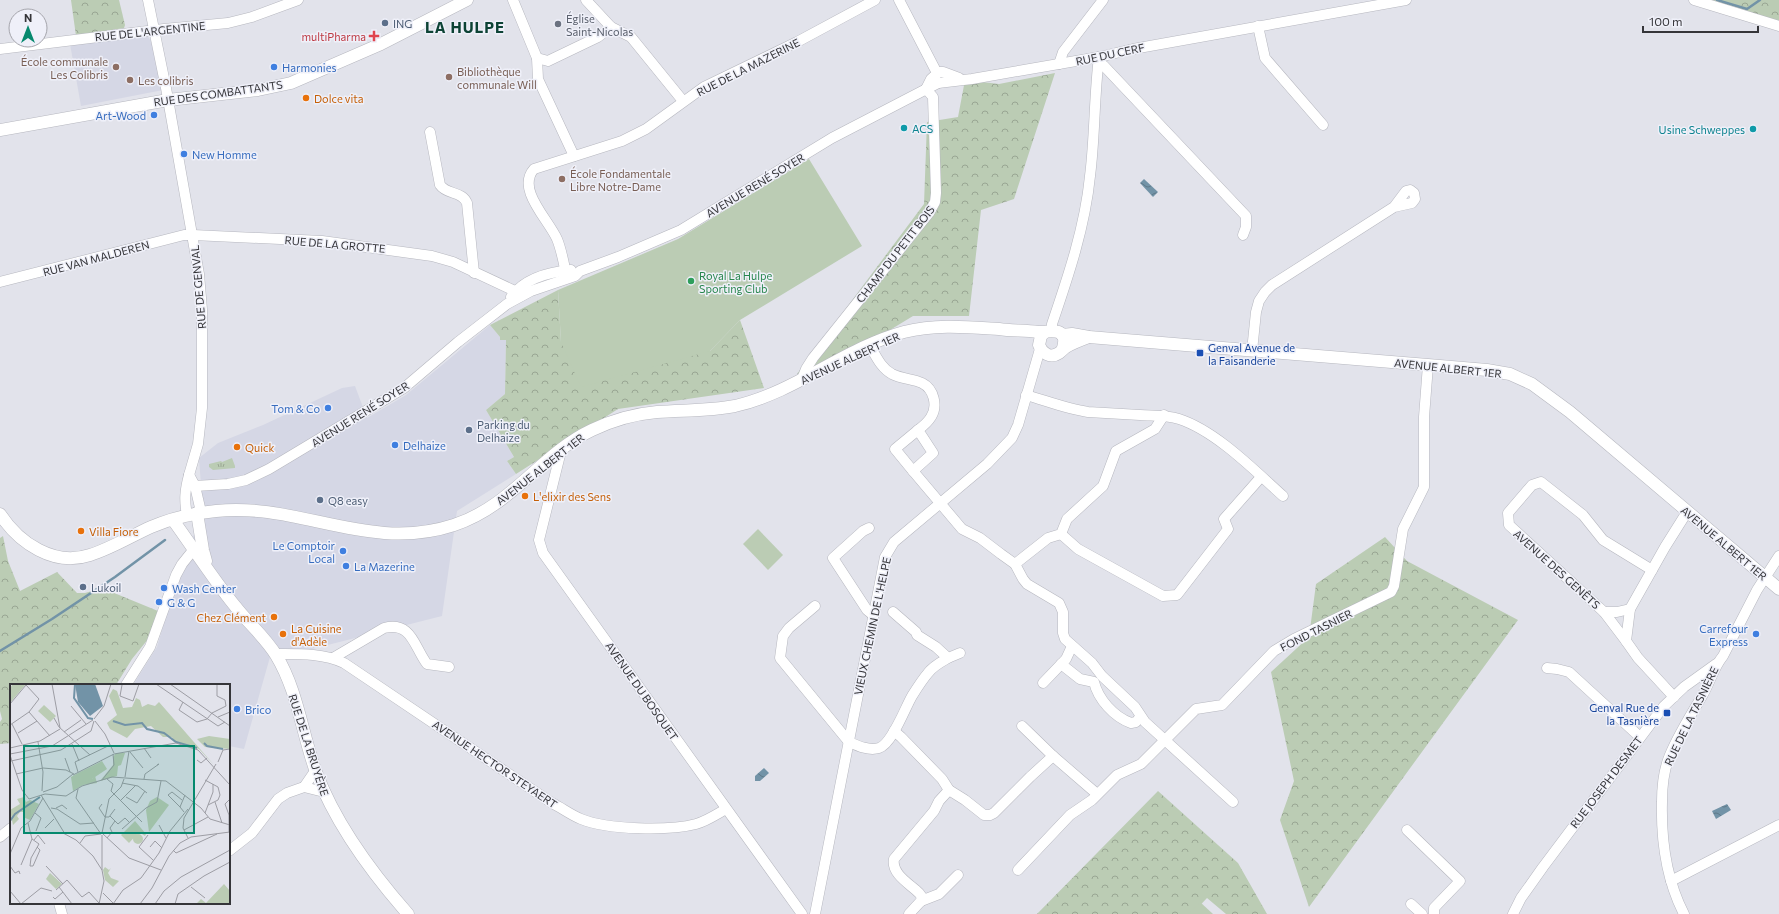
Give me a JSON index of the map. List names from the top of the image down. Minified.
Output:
{"streets":{"main road":["RUE DES COMBATTANTS","AVENUE ALBERT 1ER","RUE DE LA BRUYÈRE"],"street":["RUE DE L'ARGENTINE","RUE DU CERF","RUE DE LA MAZERINE","AVENUE RENÉ SOYER","RUE DE LA GROTTE","CHAMP DU PETIT BOIS","RUE VAN MALDEREN","RUE DE GENVAL","AVENUE DES GENÊTS","VIEUX CHEMIN DE L'HELPE","FOND TASNIER","AVENUE DU BOSQUET","RUE DE LA TASNIÈRE","AVENUE HECTOR STEYAERT","RUE JOSEPH DESMET"]},"crossings":[["RUE DE L'ARGENTINE","RUE DE GENVAL"],["RUE DU CERF","AVENUE RENÉ SOYER"],["RUE DU CERF","VIEUX CHEMIN DE L'HELPE"],["RUE DE LA MAZERINE","AVENUE RENÉ SOYER"],["RUE DES COMBATTANTS","RUE DE GENVAL"],["AVENUE RENÉ SOYER","RUE DE LA GROTTE"],["AVENUE RENÉ SOYER","CHAMP DU PETIT BOIS"],["RUE DE LA GROTTE","RUE VAN MALDEREN"],["RUE DE LA GROTTE","RUE DE GENVAL"],["CHAMP DU PETIT BOIS","AVENUE ALBERT 1ER"],["RUE VAN MALDEREN","RUE DE GENVAL"],["RUE DE GENVAL","AVENUE ALBERT 1ER"],["RUE DE GENVAL","RUE DE LA BRUYÈRE"],["AVENUE ALBERT 1ER","VIEUX CHEMIN DE L'HELPE"],["AVENUE ALBERT 1ER","FOND TASNIER"],["AVENUE ALBERT 1ER","AVENUE DU BOSQUET"],["AVENUE ALBERT 1ER","RUE DE LA TASNIÈRE"],["AVENUE ALBERT 1ER","RUE DE LA BRUYÈRE"],["AVENUE DES GENÊTS","RUE JOSEPH DESMET"],["AVENUE DU BOSQUET","AVENUE HECTOR STEYAERT"],["RUE DE LA TASNIÈRE","RUE JOSEPH DESMET"],["RUE DE LA BRUYÈRE","AVENUE HECTOR STEYAERT"]],"districts":["LA HULPE"],"places":{"other":["ING","Église Saint-Nicolas","École communale Les Colibris","Harmonies","Bibliothèque communale Will","Les colibris","Dolce vita","Art-Wood","ACS","Usine Schweppes","New Homme","École Fondamentale Libre Notre-Dame","Royal La Hulpe Sporting Club","Tom & Co","Parking du Delhaize","Delhaize","Quick","L'elixir des Sens","Q8 easy","Villa Fiore","Le Comptoir Local","La Mazerine","Lukoil","Wash Center","G & G","Chez Clément","La Cuisine d'Adèle","Carrefour Express","Brico"],"health":["multiPharma"],"transit":["Genval Avenue de la Faisanderie","Genval Rue de la Tasnière"]},"scale_bar":"100 m","north":"top"}
